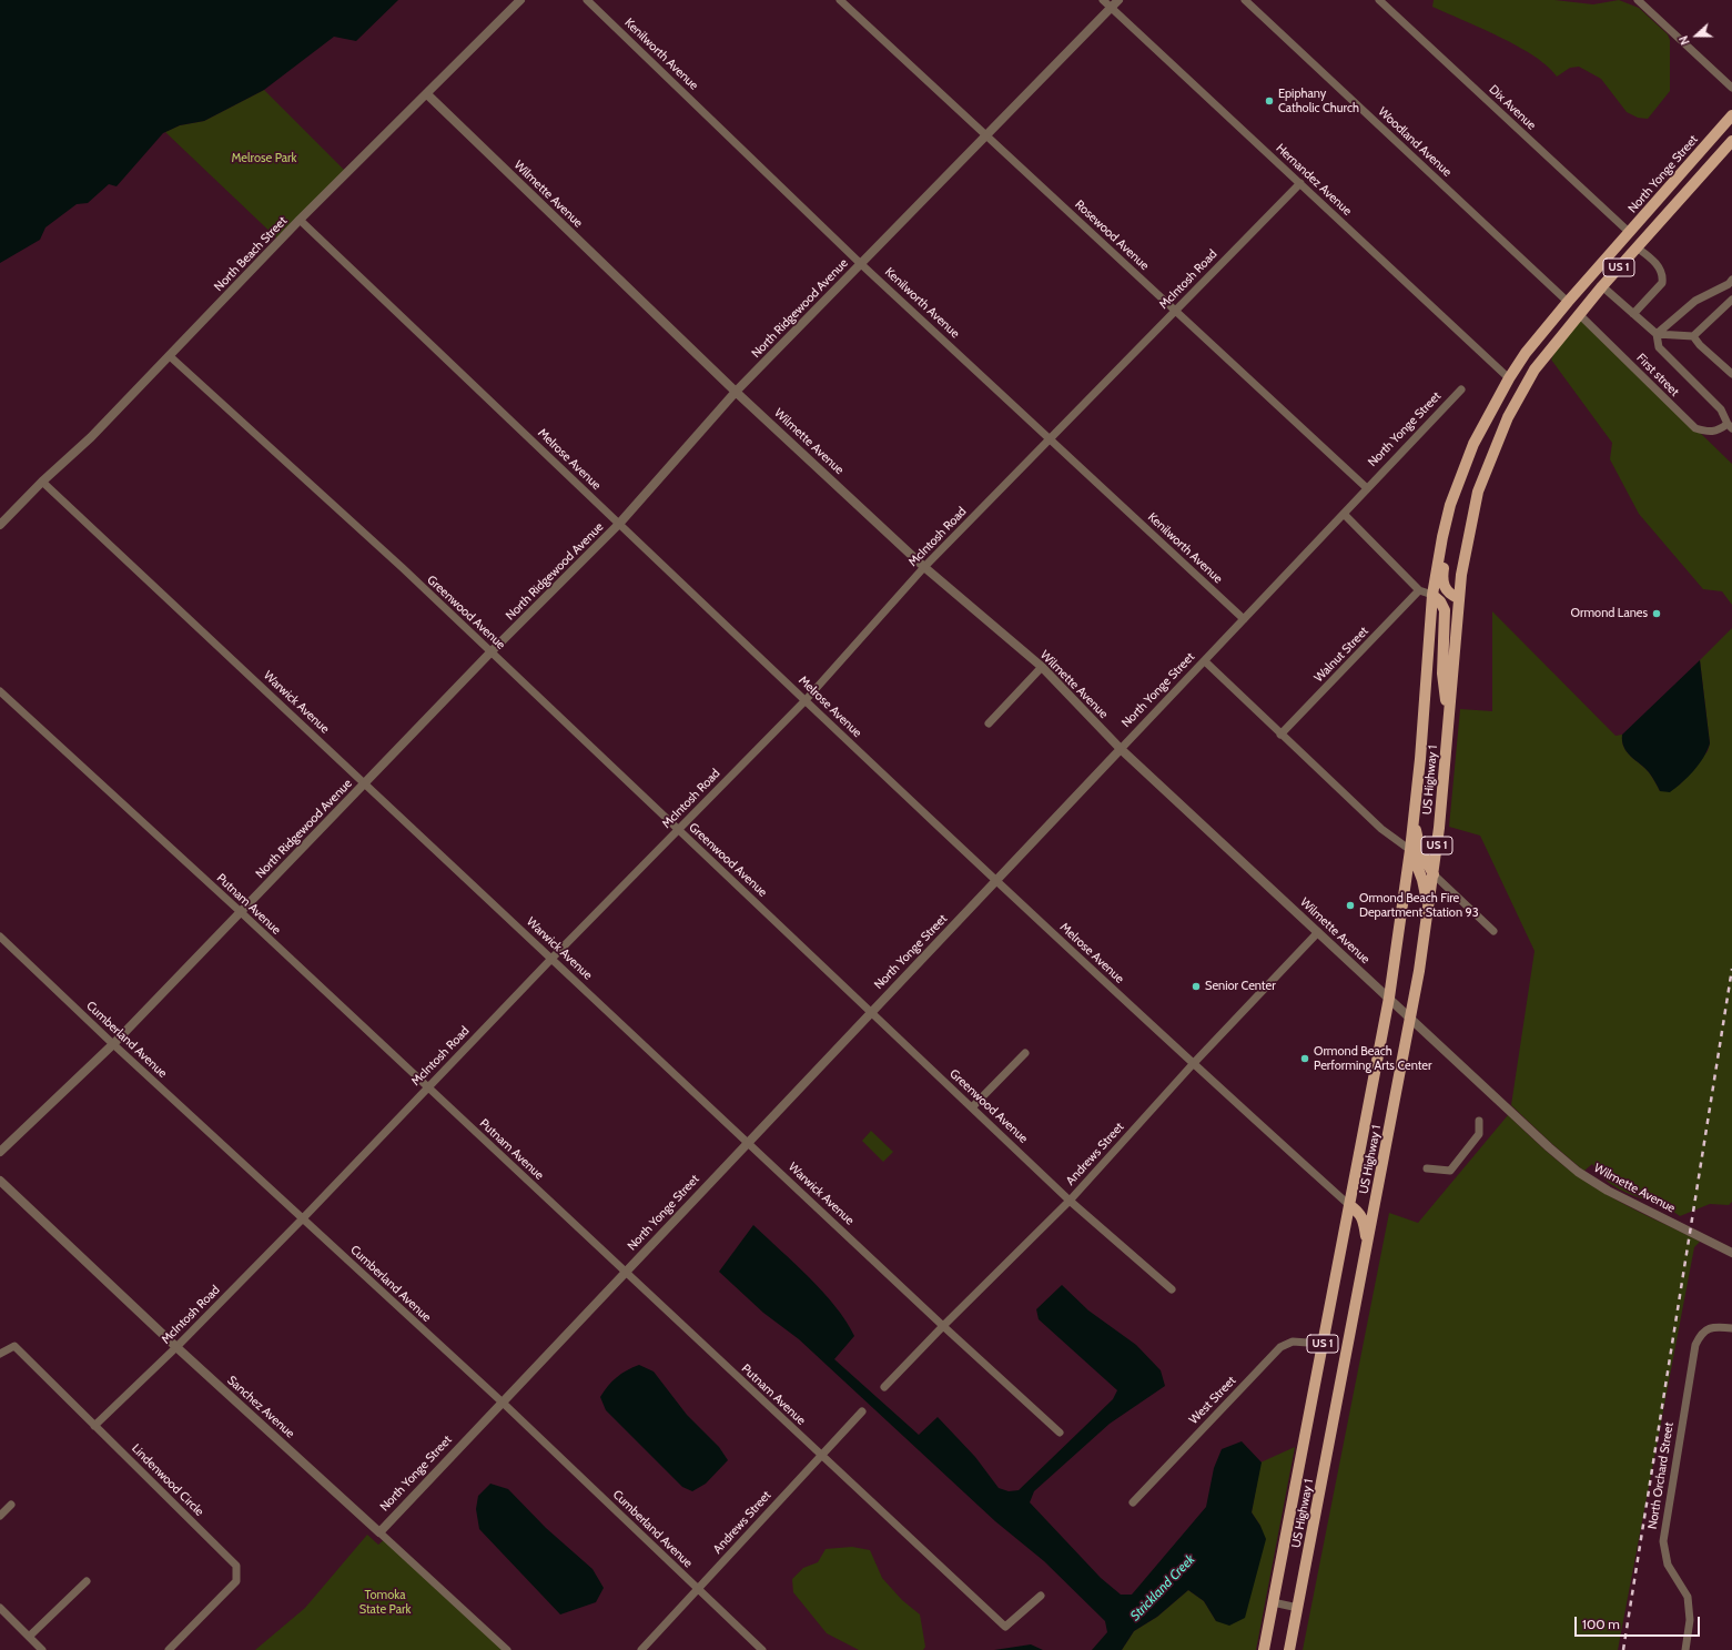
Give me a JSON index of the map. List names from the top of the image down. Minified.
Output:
{"streets":{"main road":["North Yonge Street","US 1","US Highway 1"],"street":["Kenilworth Avenue","Dix Avenue","Woodland Avenue","Hernandez Avenue","Wilmette Avenue","Rosewood Avenue","North Beach Street","McIntosh Road","North Ridgewood Avenue","First street","Melrose Avenue","Greenwood Avenue","Walnut Street","Warwick Avenue","Putnam Avenue","Cumberland Avenue","Andrews Street","West Street","Sanchez Avenue","North Orchard Street","Lindenwood Circle"]},"crossings":[["Kenilworth Avenue","North Yonge Street"],["Kenilworth Avenue","McIntosh Road"],["Kenilworth Avenue","North Ridgewood Avenue"],["Dix Avenue","North Yonge Street"],["Woodland Avenue","North Yonge Street"],["North Yonge Street","Hernandez Avenue"],["North Yonge Street","Wilmette Avenue"],["North Yonge Street","Rosewood Avenue"],["North Yonge Street","Melrose Avenue"],["North Yonge Street","Greenwood Avenue"],["North Yonge Street","Warwick Avenue"],["North Yonge Street","US Highway 1"],["North Yonge Street","Putnam Avenue"],["North Yonge Street","Cumberland Avenue"],["North Yonge Street","Sanchez Avenue"],["Hernandez Avenue","McIntosh Road"],["Hernandez Avenue","North Ridgewood Avenue"],["Wilmette Avenue","North Beach Street"],["Wilmette Avenue","McIntosh Road"],["Wilmette Avenue","North Ridgewood Avenue"],["Wilmette Avenue","US Highway 1"],["Wilmette Avenue","Andrews Street"],["Rosewood Avenue","McIntosh Road"],["Rosewood Avenue","North Ridgewood Avenue"],["North Beach Street","Melrose Avenue"],["North Beach Street","Greenwood Avenue"],["North Beach Street","Warwick Avenue"],["US 1","First street"],["US 1","US Highway 1"],["McIntosh Road","Melrose Avenue"],["McIntosh Road","Greenwood Avenue"],["McIntosh Road","Warwick Avenue"],["McIntosh Road","Putnam Avenue"],["McIntosh Road","Cumberland Avenue"],["McIntosh Road","Sanchez Avenue"],["McIntosh Road","Lindenwood Circle"],["North Ridgewood Avenue","Melrose Avenue"],["North Ridgewood Avenue","Greenwood Avenue"],["North Ridgewood Avenue","Warwick Avenue"],["North Ridgewood Avenue","Putnam Avenue"],["North Ridgewood Avenue","Cumberland Avenue"],["Melrose Avenue","US Highway 1"],["Melrose Avenue","Andrews Street"],["Greenwood Avenue","Andrews Street"],["Warwick Avenue","Andrews Street"],["US Highway 1","West Street"],["Putnam Avenue","Andrews Street"],["Cumberland Avenue","Andrews Street"]],"water":["Strickland Creek"],"parks":["Melrose Park","Tomoka State Park"],"places":["Epiphany Catholic Church","Ormond Lanes","Ormond Beach Fire Department Station 93","Senior Center","Ormond Beach Performing Arts Center"],"scale_bar":"100 m","north":"left"}
